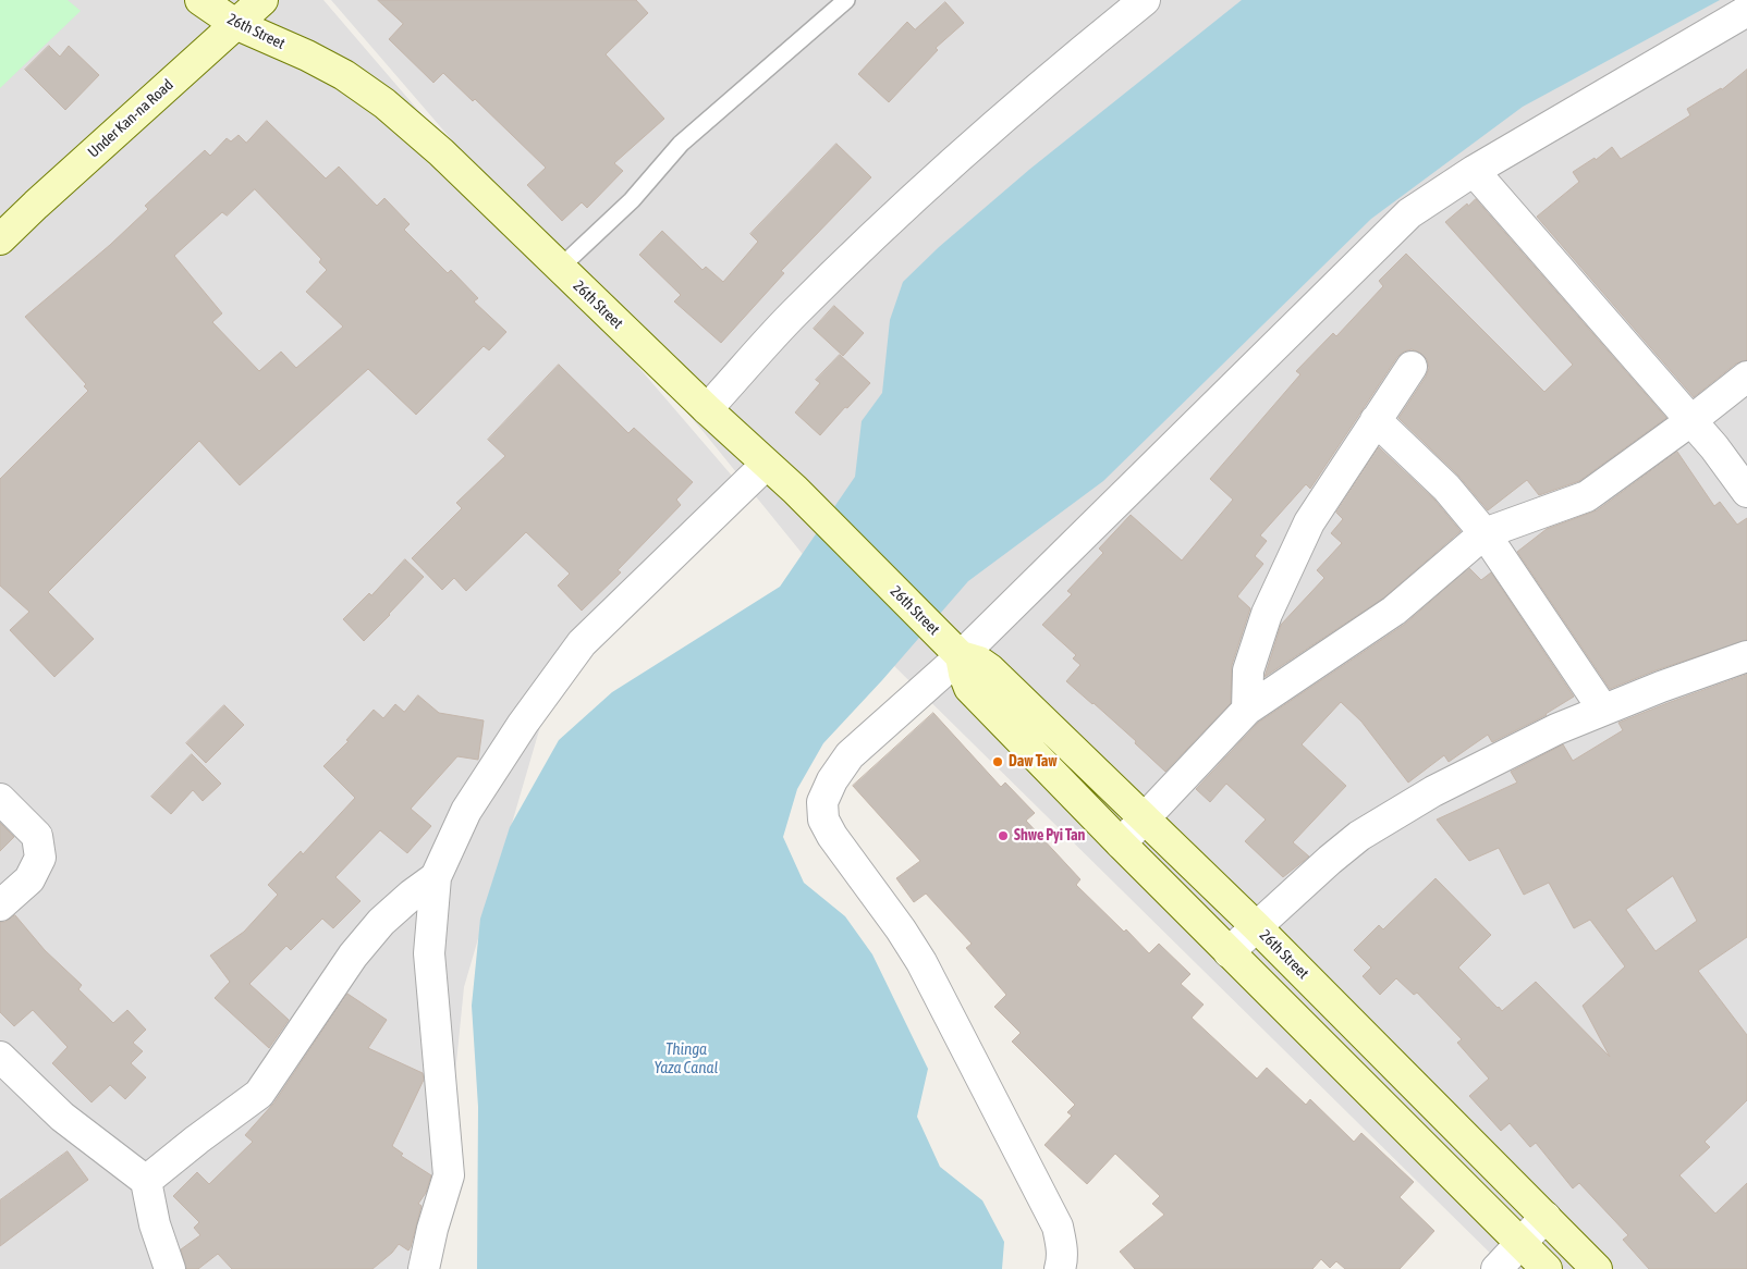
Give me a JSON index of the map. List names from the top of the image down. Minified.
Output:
{"streets":{"main road":["26th Street","Under Kan-na Road"]},"crossings":[["26th Street","Under Kan-na Road"]],"water":["Thinga Yaza Canal"],"places":["Daw Taw","Shwe Pyi Tan"]}
